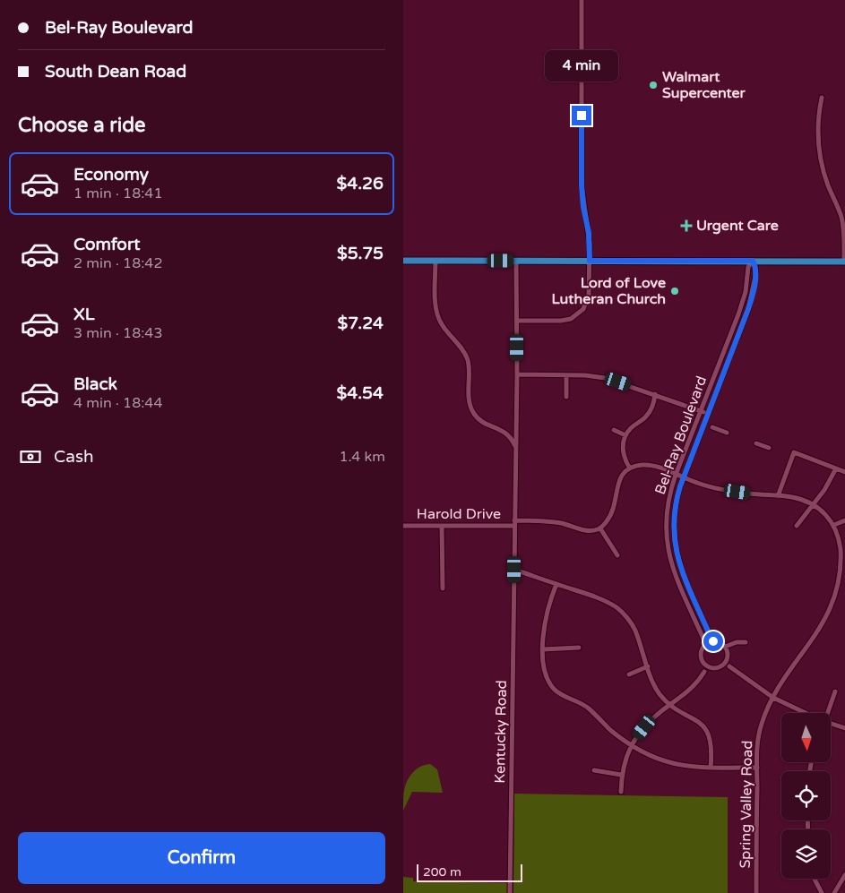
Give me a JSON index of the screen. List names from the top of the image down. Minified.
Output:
{"streets":{"street":["Bel-Ray Boulevard","Harold Drive","Kentucky Road","Spring Valley Road"]},"crossings":[["Bel-Ray Boulevard","Spring Valley Road"],["Harold Drive","Kentucky Road"]],"places":{"other":["Walmart Supercenter","Lord of Love Lutheran Church"],"health":["Urgent Care"]},"scale_bar":"200 m","north":"bottom","page":{"banner":["Bel-Ray Boulevard","South Dean Road"],"bubble":"4 min","heading":"Choose a ride","list":[{"name":"Economy","note":"1 min · 18:41","value":"$4.26"},{"name":"Comfort","note":"2 min · 18:42","value":"$5.75"},{"name":"XL","note":"3 min · 18:43","value":"$7.24"},{"name":"Black","note":"4 min · 18:44","value":"$4.54"}],"pay":["Cash","1.4 km"],"buttons":"Confirm","scale":"200 m"}}
